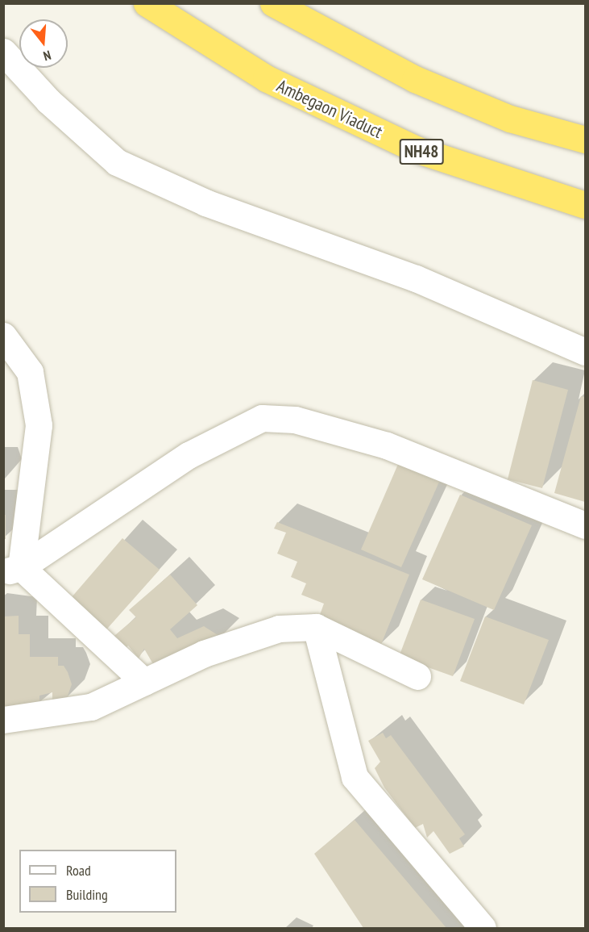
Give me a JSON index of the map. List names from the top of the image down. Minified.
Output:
{"streets":{"highway":["Ambegaon Viaduct","NH48"]},"legend":["Road","Building"],"north":"bottom"}
